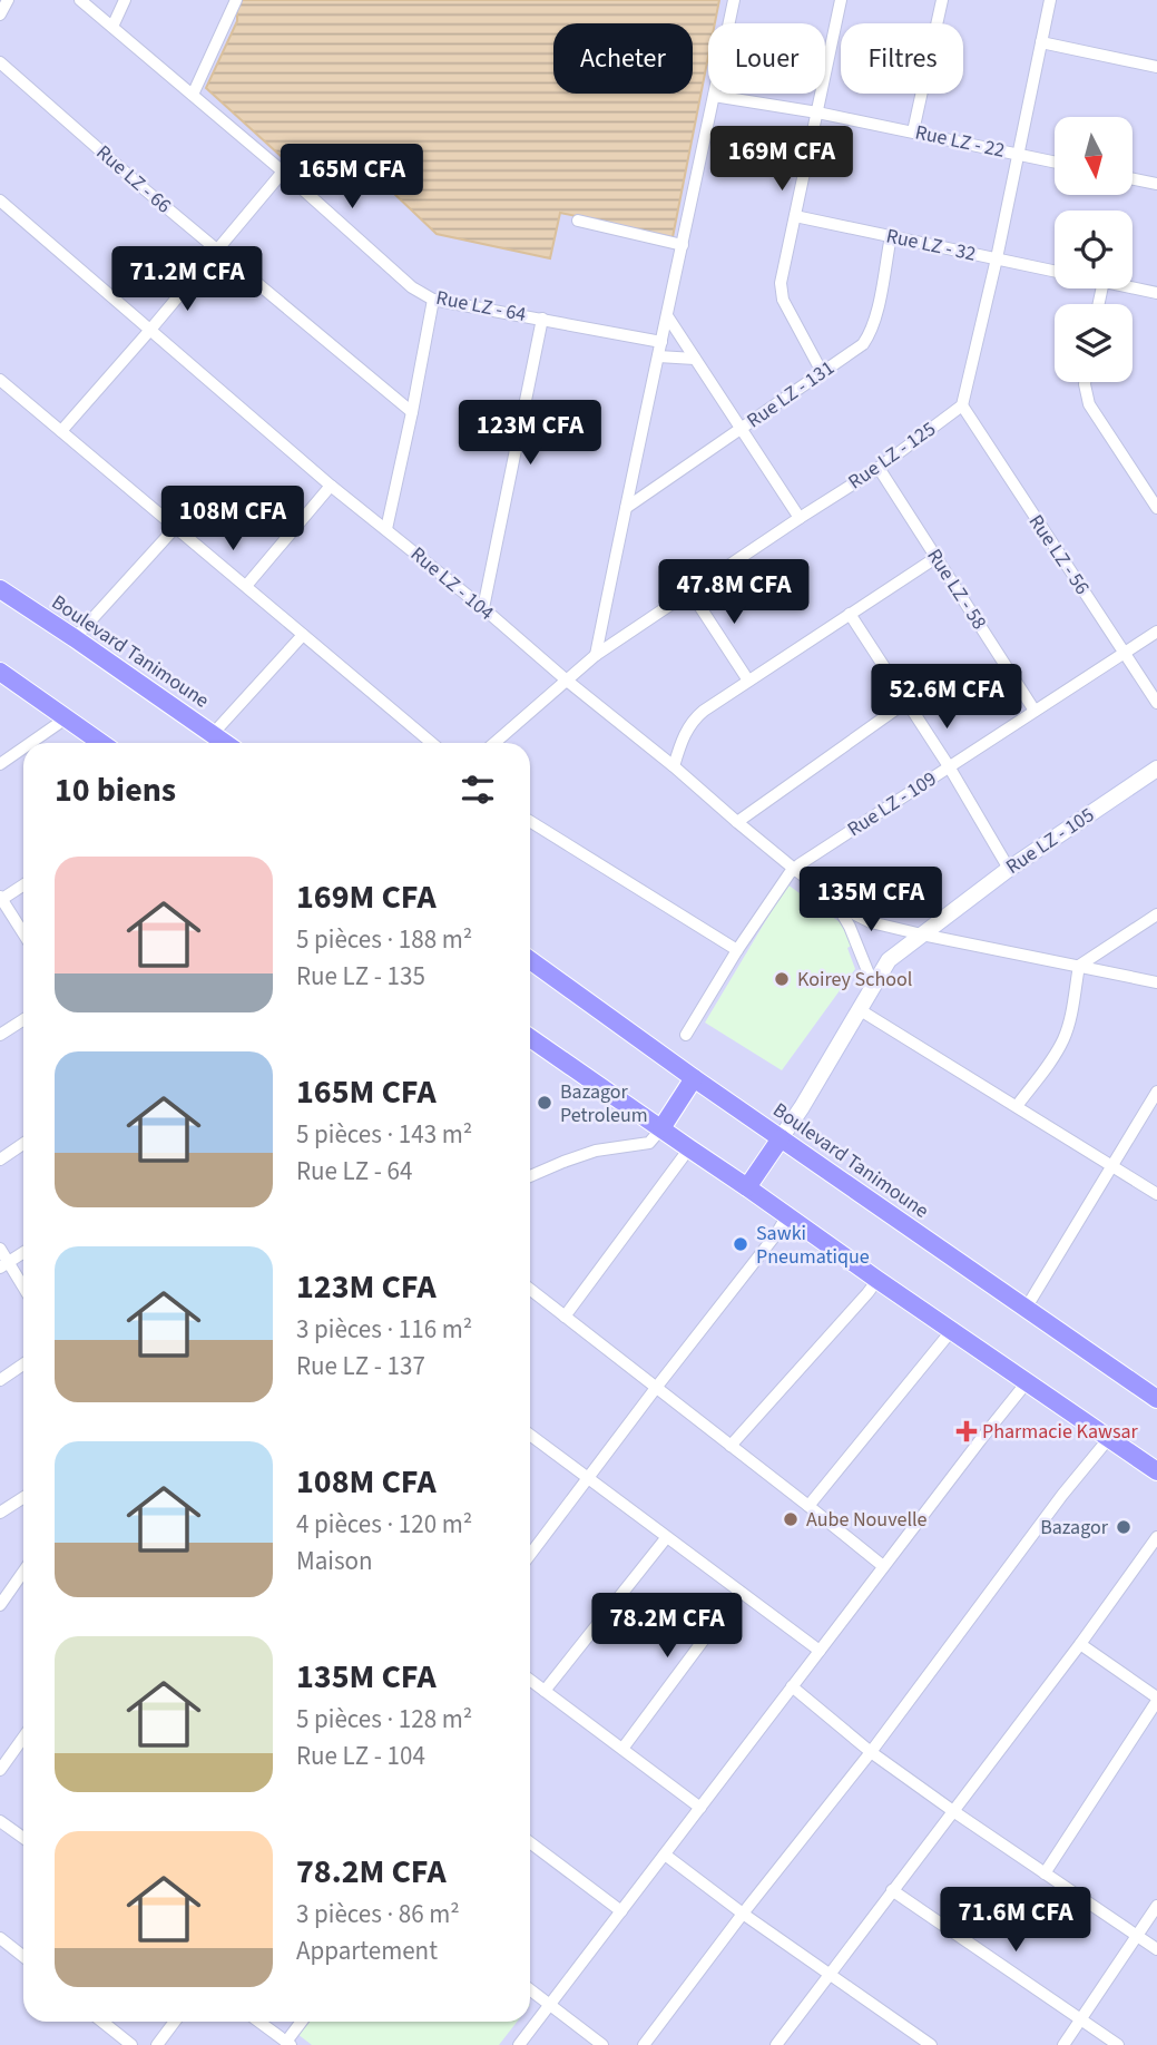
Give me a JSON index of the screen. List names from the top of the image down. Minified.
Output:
{"streets":{"main road":["Boulevard Tanimoune","Rue LZ - 105"],"street":["Rue LZ - 22","Rue LZ - 66","Rue LZ - 32","Rue LZ - 64","Rue LZ - 131","Rue LZ - 125","Rue LZ - 56","Rue LZ - 104","Rue LZ - 58","Rue LZ - 109"]},"crossings":[["Rue LZ - 32","Rue LZ - 131"],["Rue LZ - 125","Rue LZ - 56"],["Rue LZ - 125","Rue LZ - 104"],["Rue LZ - 125","Rue LZ - 58"],["Rue LZ - 56","Rue LZ - 109"],["Rue LZ - 104","Rue LZ - 109"],["Rue LZ - 104","Rue LZ - 105"],["Rue LZ - 58","Rue LZ - 109"],["Boulevard Tanimoune","Rue LZ - 105"]],"places":{"other":["Koirey School","Bazagor Petroleum","Sawki Pneumatique","Aube Nouvelle","Bazagor"],"health":["Pharmacie Kawsar"]},"north":"bottom","page":{"chip":["Acheter","Louer","Filtres"],"price":["169M CFA","165M CFA","71.2M CFA","123M CFA","108M CFA","47.8M CFA","52.6M CFA","135M CFA","78.2M CFA","71.6M CFA"],"heading":"10 biens","list":[{"name":"169M CFA","note":"5 pièces · 188 m² · Rue LZ - 135"},{"name":"165M CFA","note":"5 pièces · 143 m² · Rue LZ - 64"},{"name":"123M CFA","note":"3 pièces · 116 m² · Rue LZ - 137"},{"name":"108M CFA","note":"4 pièces · 120 m² · Maison"},{"name":"135M CFA","note":"5 pièces · 128 m² · Rue LZ - 104"},{"name":"78.2M CFA","note":"3 pièces · 86 m² · Appartement"}]}}
